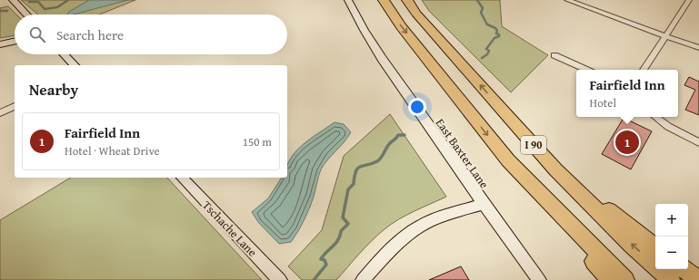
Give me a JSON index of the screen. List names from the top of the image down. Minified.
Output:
{"streets":{"highway":["I 90"],"street":["East Baxter Lane","Tschache Lane"]},"page":{"search":"Search here","heading":"Nearby","popup":["Fairfield Inn","Hotel"],"list":[{"mark":"1","name":"Fairfield Inn","note":"Hotel · Wheat Drive","value":"150 m"}],"pins":"1","map_buttons":["+","−"]}}
